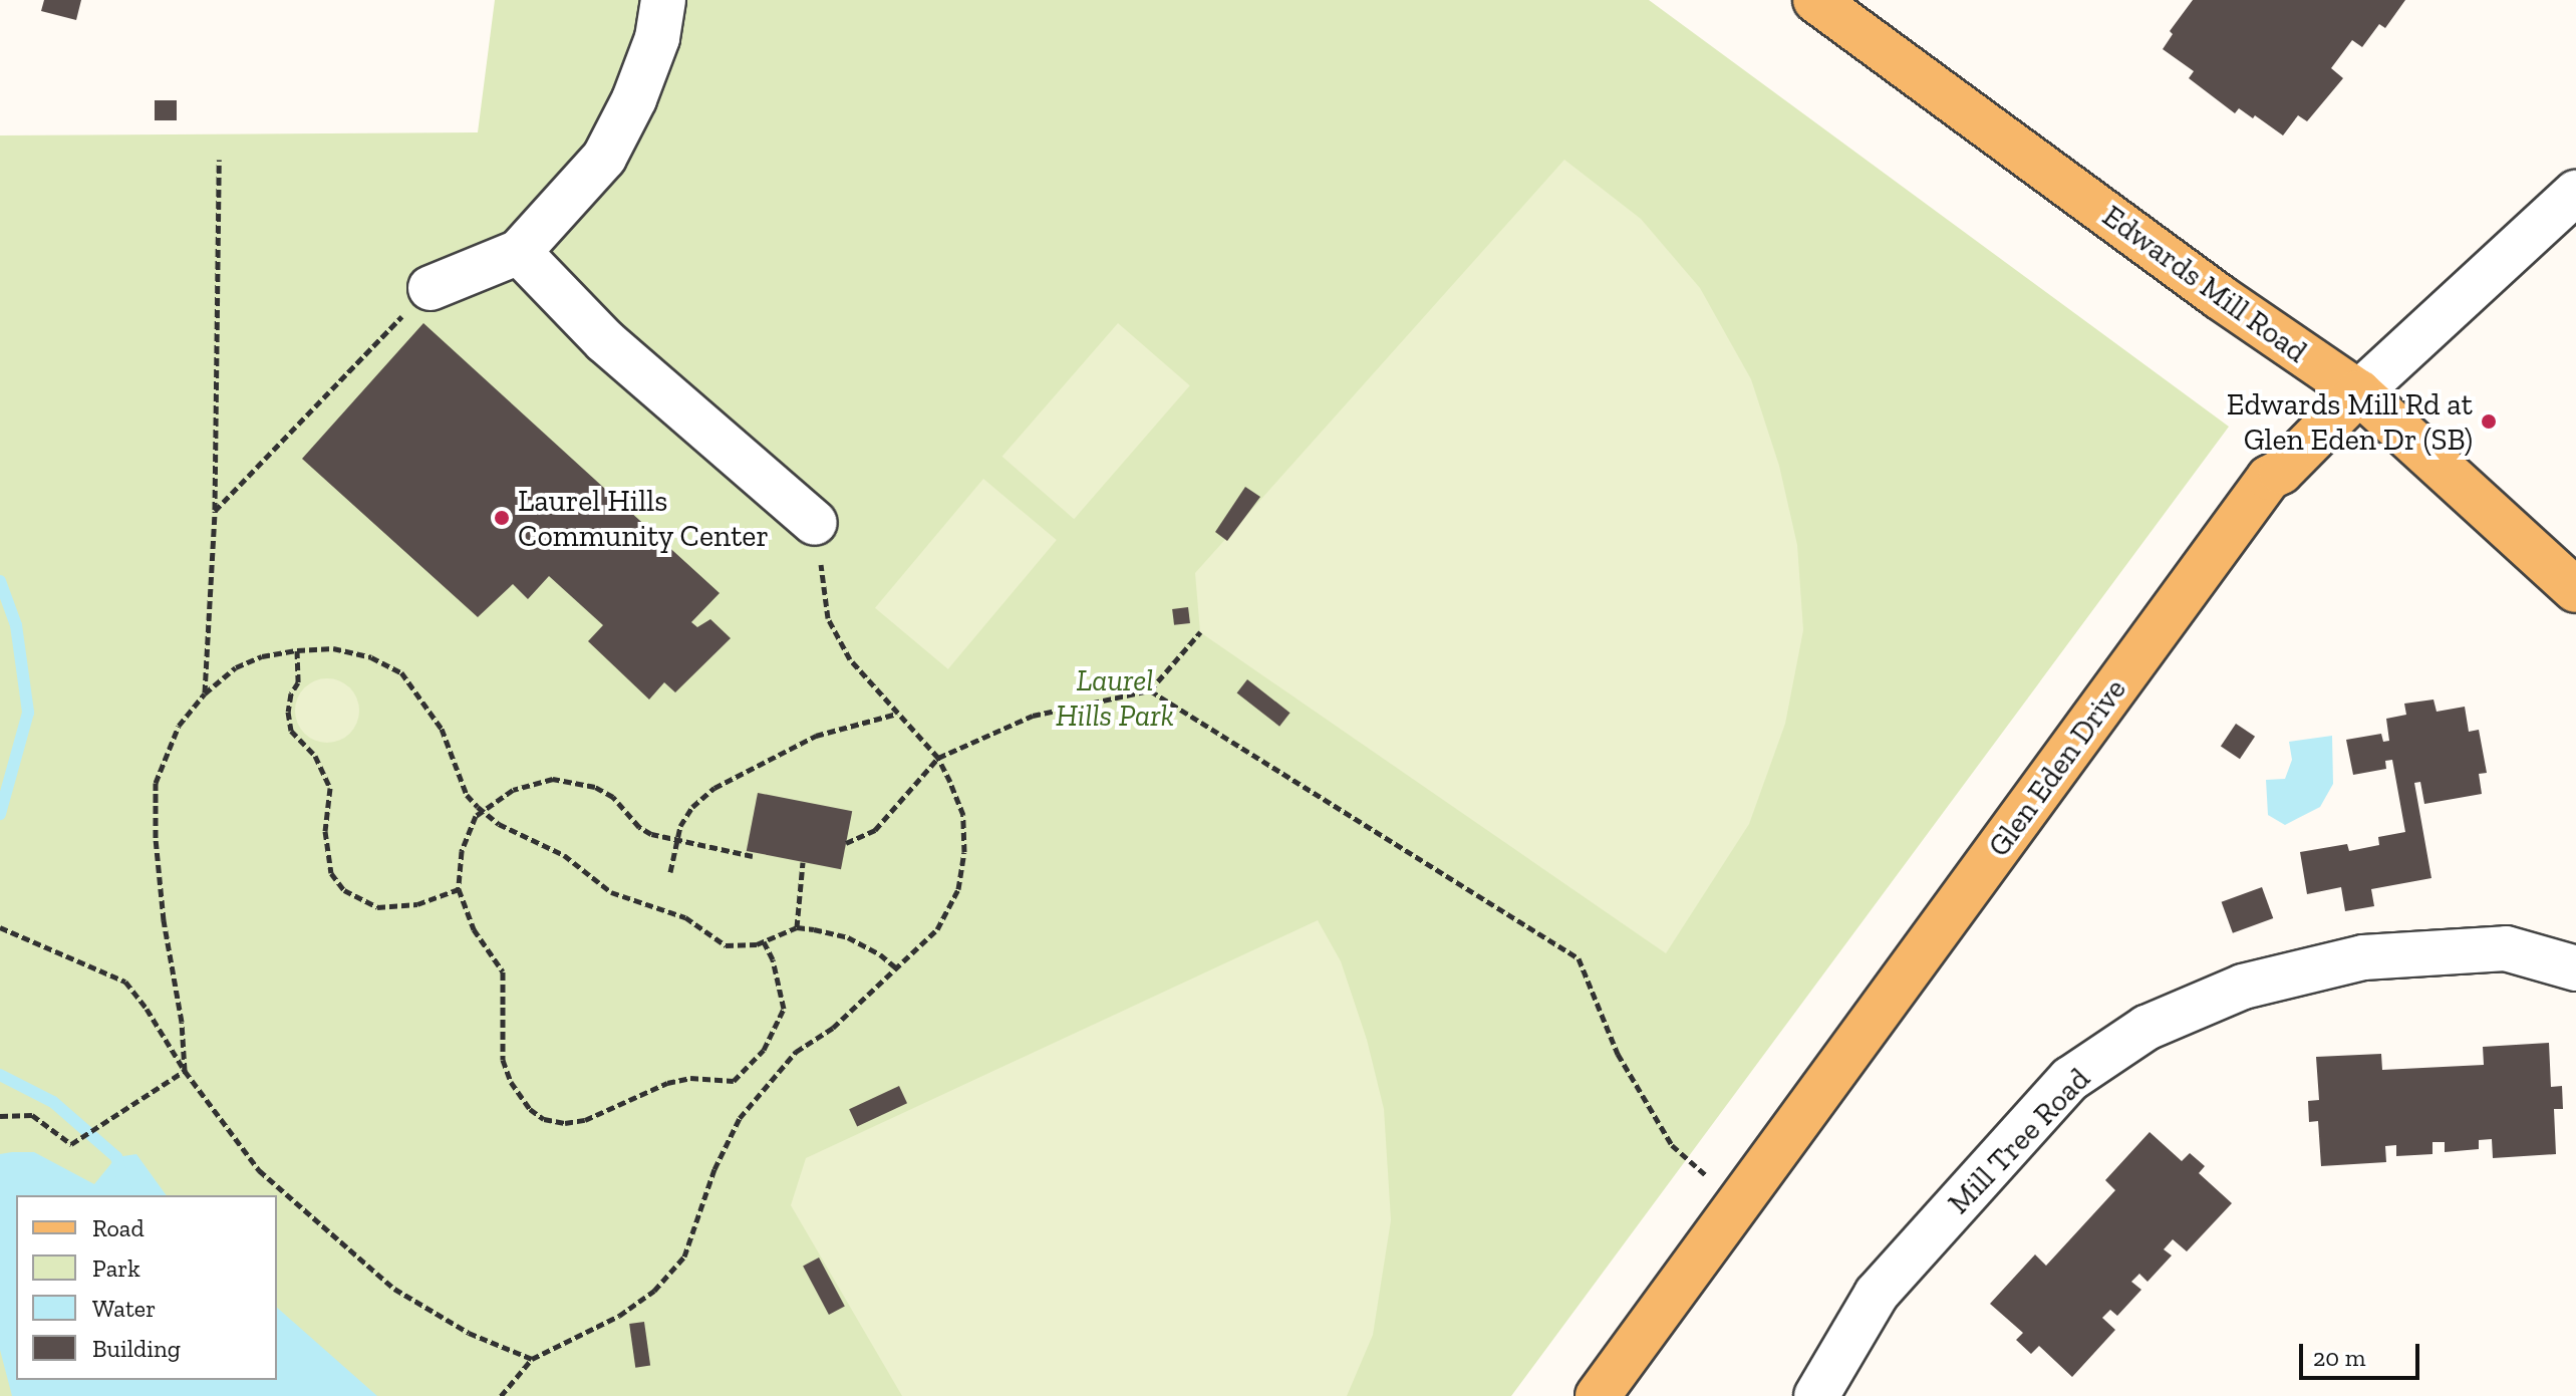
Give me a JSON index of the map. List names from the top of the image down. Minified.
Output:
{"streets":{"main road":["Edwards Mill Road","Glen Eden Drive"],"street":["Mill Tree Road"]},"crossings":[["Edwards Mill Road","Glen Eden Drive"]],"parks":["Laurel Hills Park"],"places":["Edwards Mill Rd at Glen Eden Dr (SB)","Laurel Hills Community Center"],"legend":["Road","Park","Water","Building"],"scale_bar":"20 m"}
